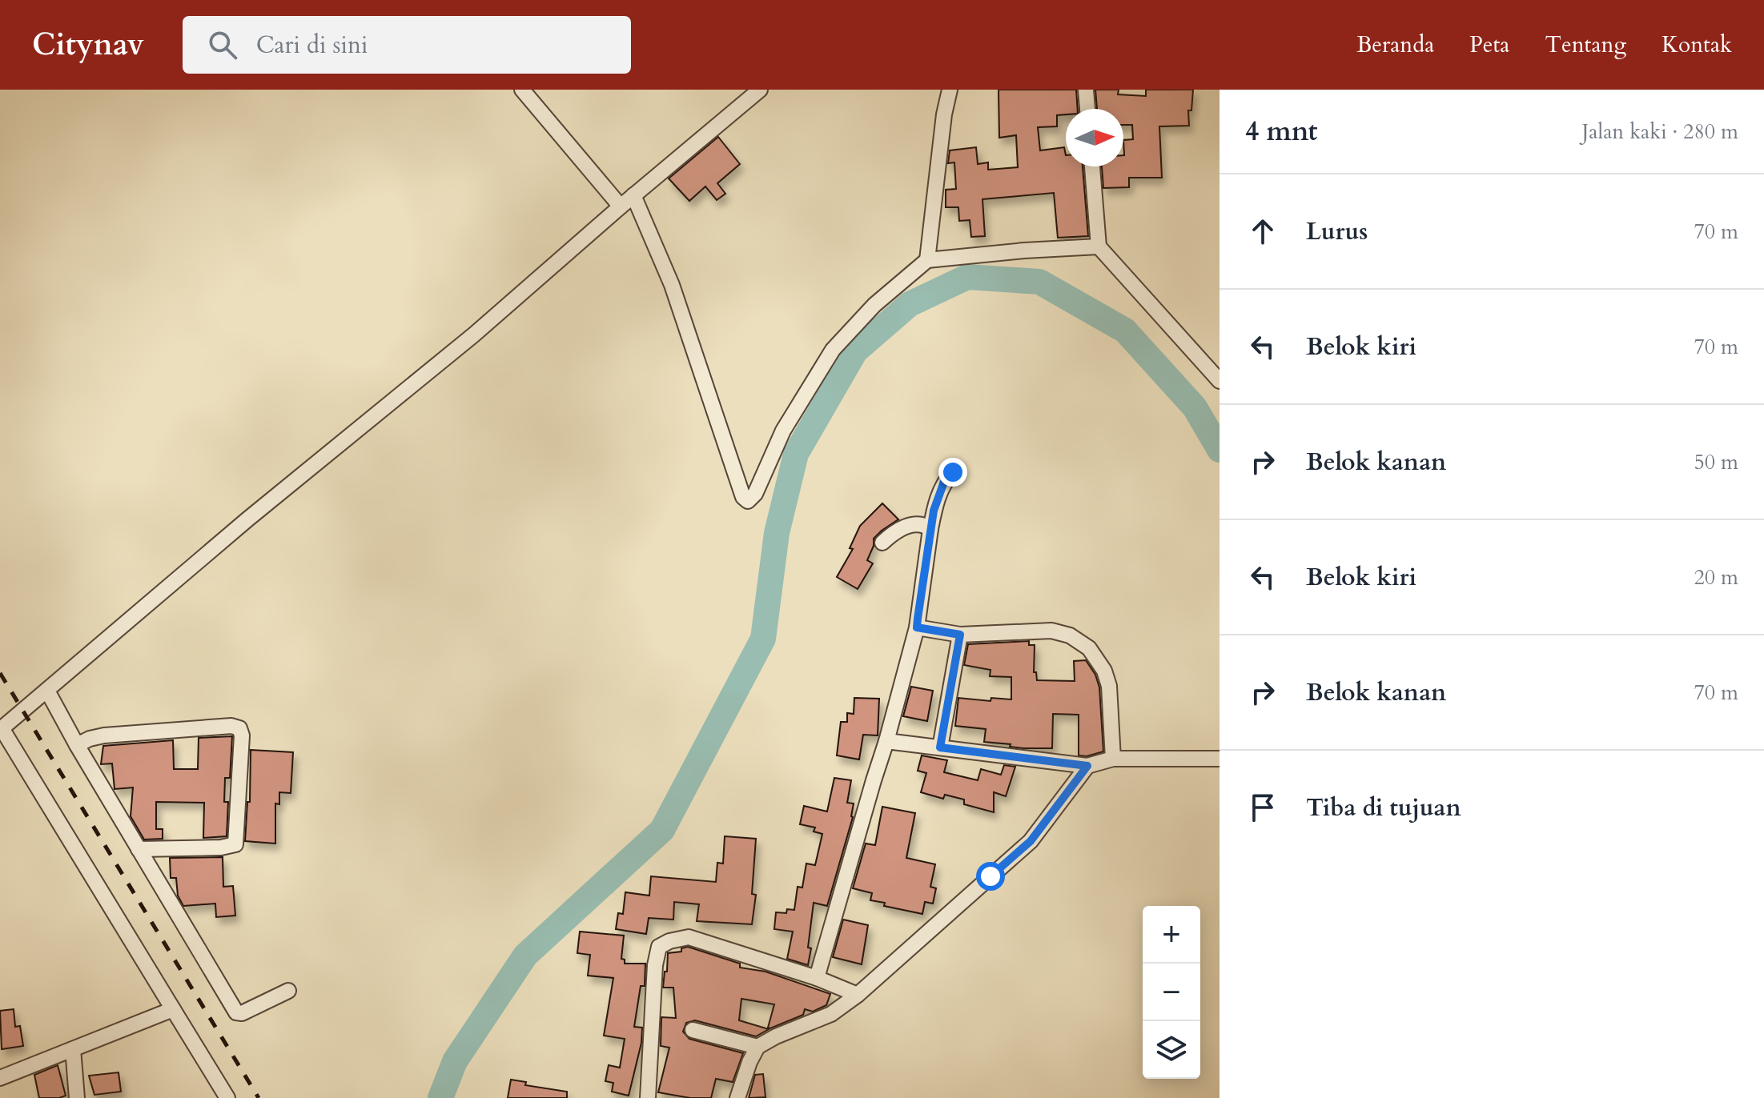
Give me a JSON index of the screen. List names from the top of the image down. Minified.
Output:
{"north":"right","page":{"header":"Citynav","search":"Cari di sini","nav":["Beranda","Peta","Tentang","Kontak"],"heading":["4 mnt","Jalan kaki · 280 m"],"list":[["Lurus","70 m"],["Belok kiri","70 m"],["Belok kanan","50 m"],["Belok kiri","20 m"],["Belok kanan","70 m"],"Tiba di tujuan"],"map_buttons":["+","−"]}}
